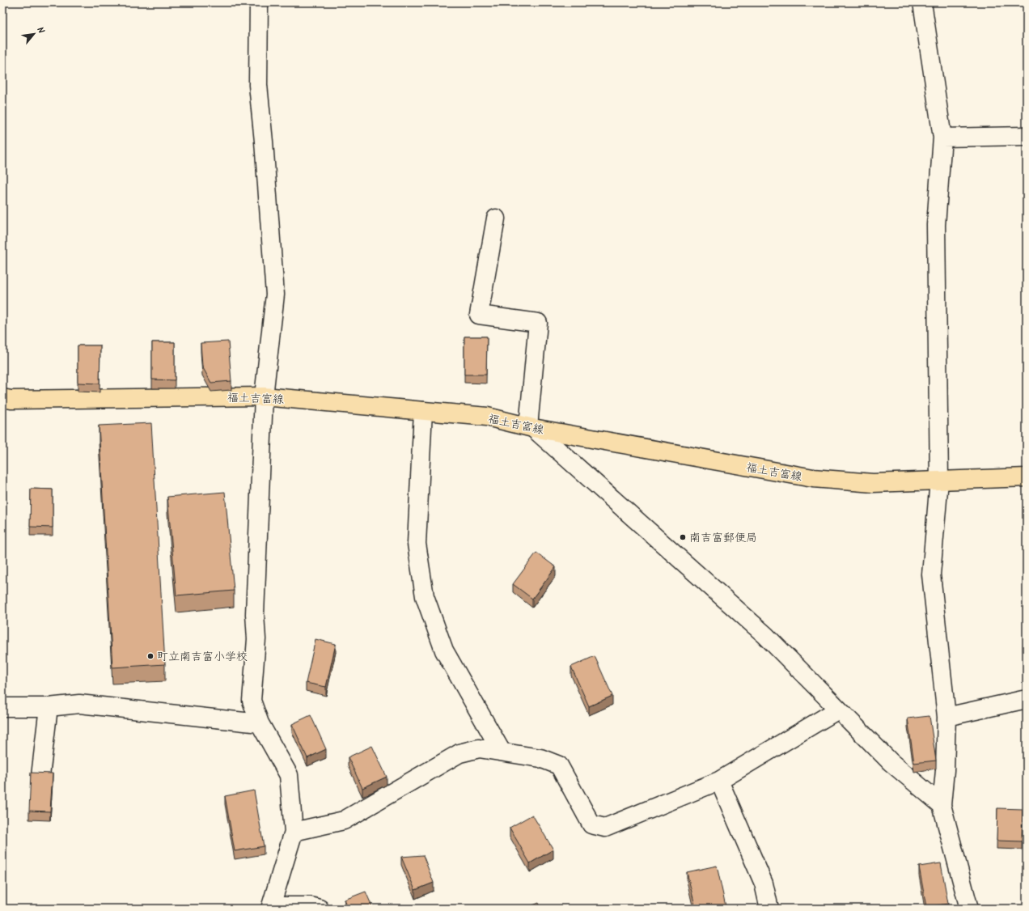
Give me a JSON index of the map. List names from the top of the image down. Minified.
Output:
{"streets":{"main road":["福土吉富線"]},"places":["南吉富郵便局","町立南吉富小学校"],"north":"top right"}
